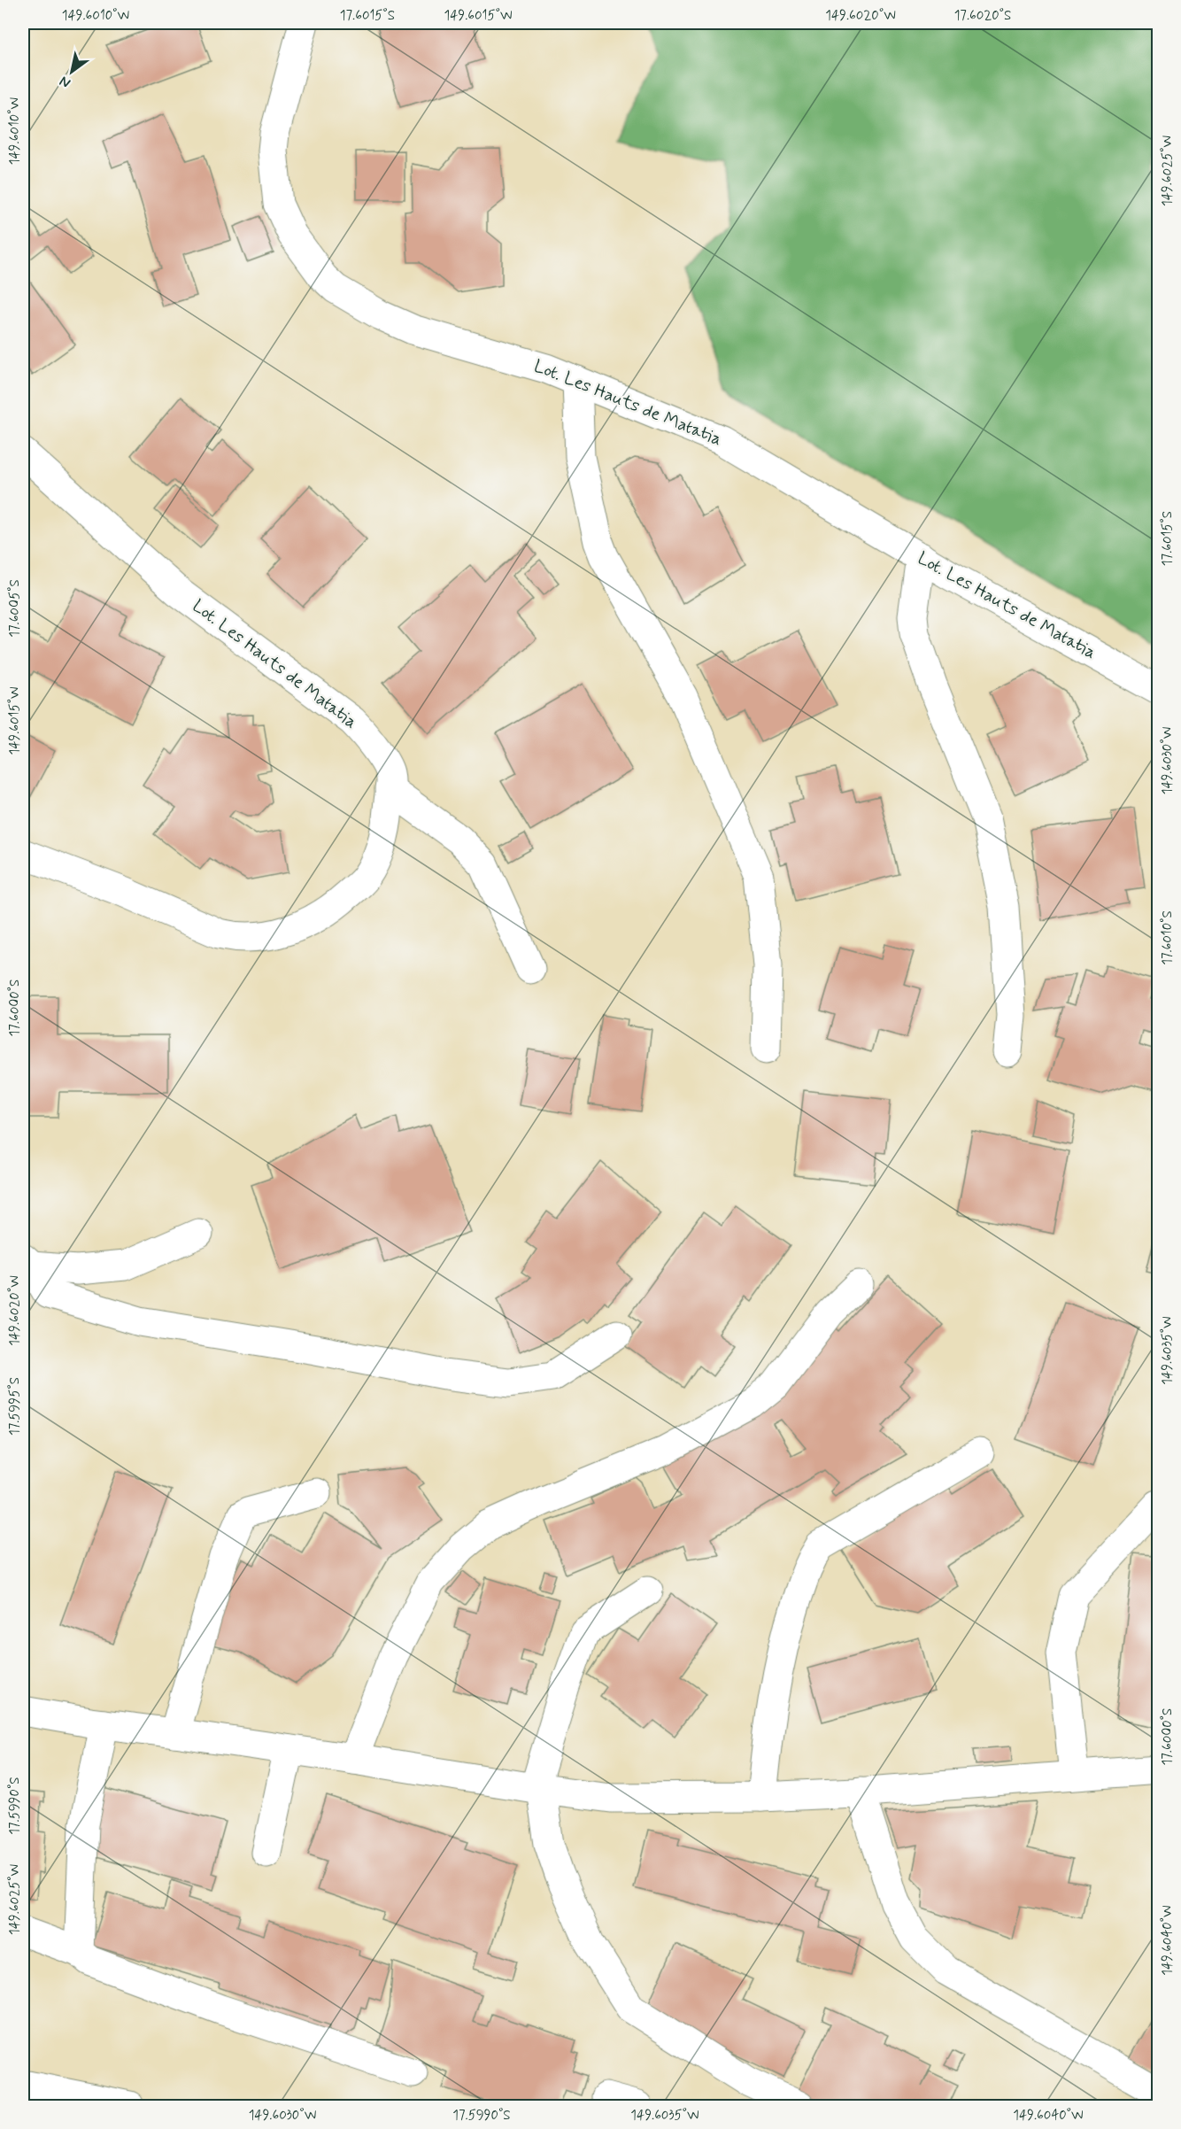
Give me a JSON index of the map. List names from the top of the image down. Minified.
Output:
{"streets":{"street":["Lot. Les Hauts de Matatia"]},"north":"bottom left","coordinates":["149.6010°W","17.6015°S","149.6015°W","149.6020°W","17.6020°S","149.6025°W","17.6005°S","149.6030°W","17.6010°S","17.6000°S","149.6035°W","17.5995°S","17.5990°S","149.6040°W"]}
